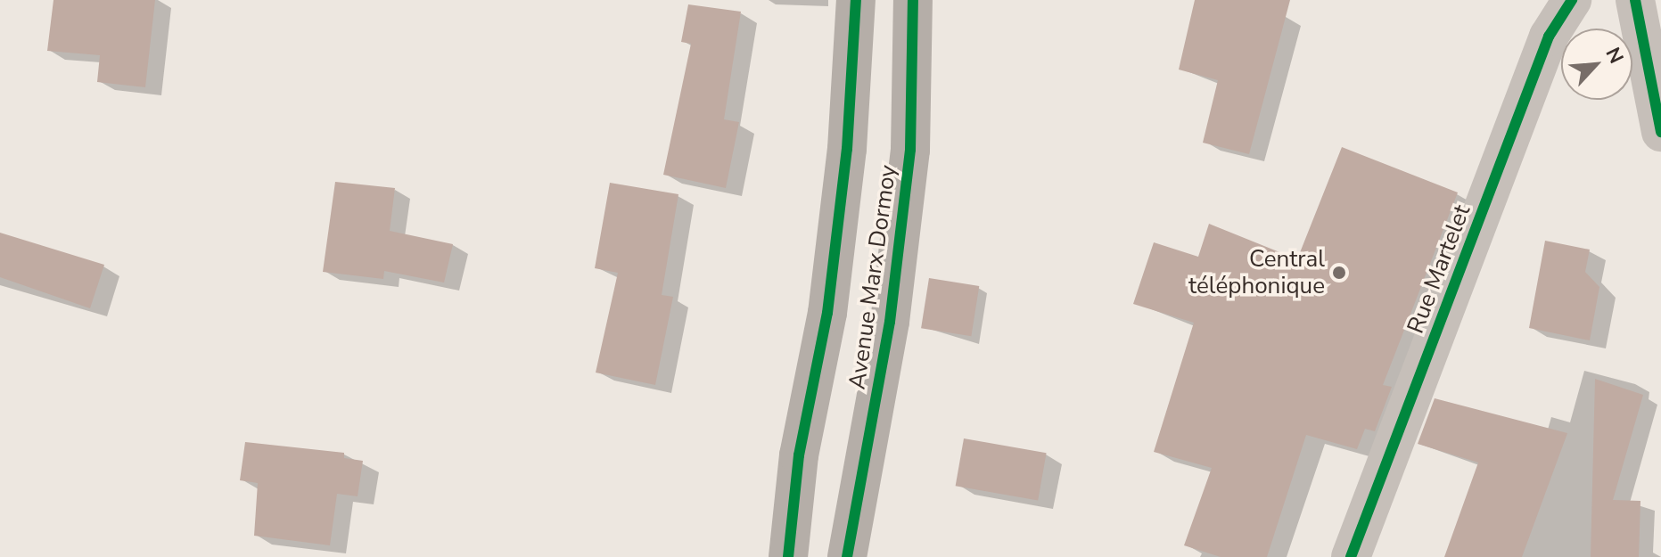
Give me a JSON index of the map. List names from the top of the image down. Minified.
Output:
{"streets":{"main road":["Avenue Marx Dormoy"],"street":["Rue Martelet"]},"places":["Central téléphonique"],"north":"top right"}
